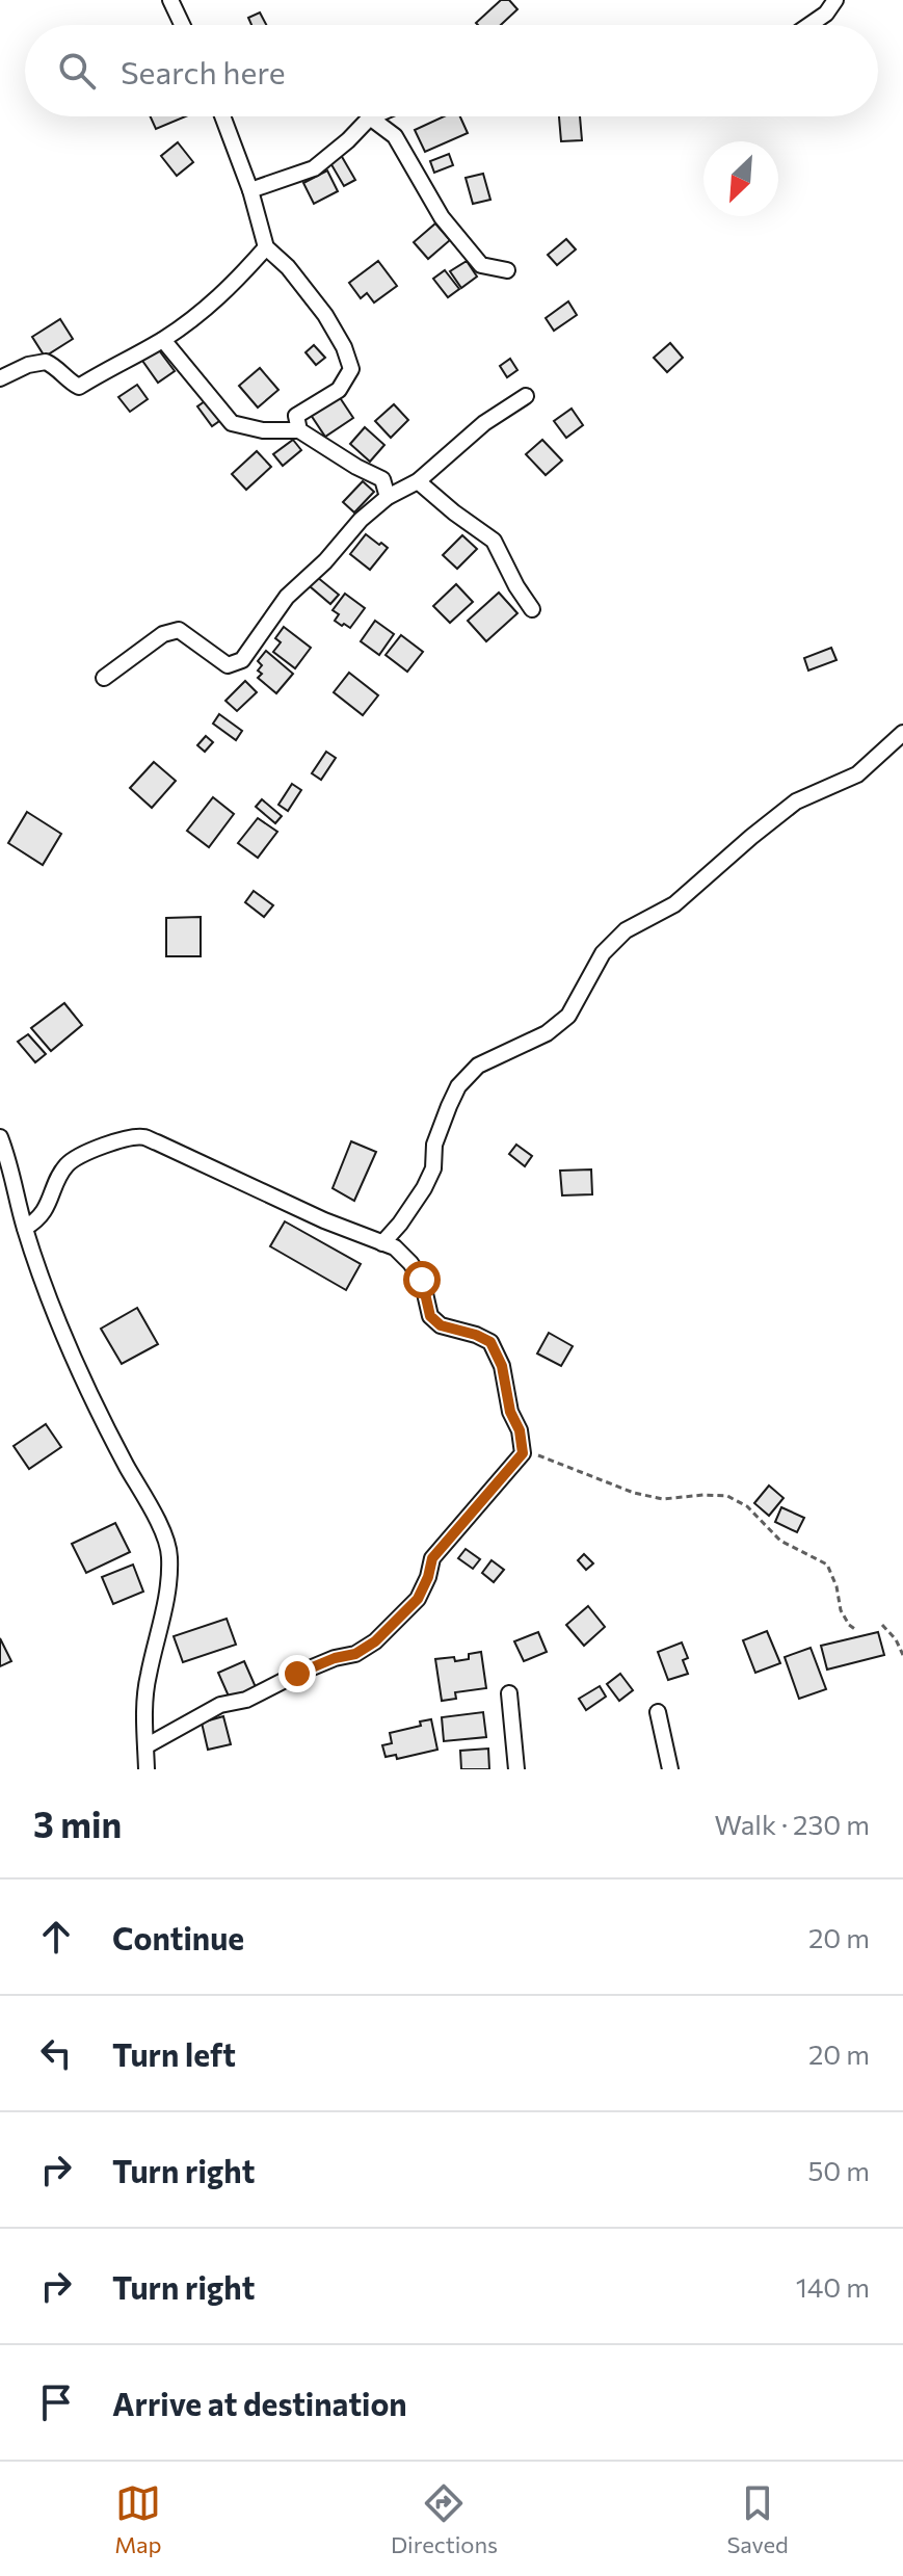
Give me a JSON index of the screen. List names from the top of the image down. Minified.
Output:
{"north":"bottom left","page":{"search":"Search here","heading":["3 min","Walk · 230 m"],"list":[["Continue","20 m"],["Turn left","20 m"],["Turn right","50 m"],["Turn right","140 m"],"Arrive at destination"],"nav":["Map","Directions","Saved"]}}
